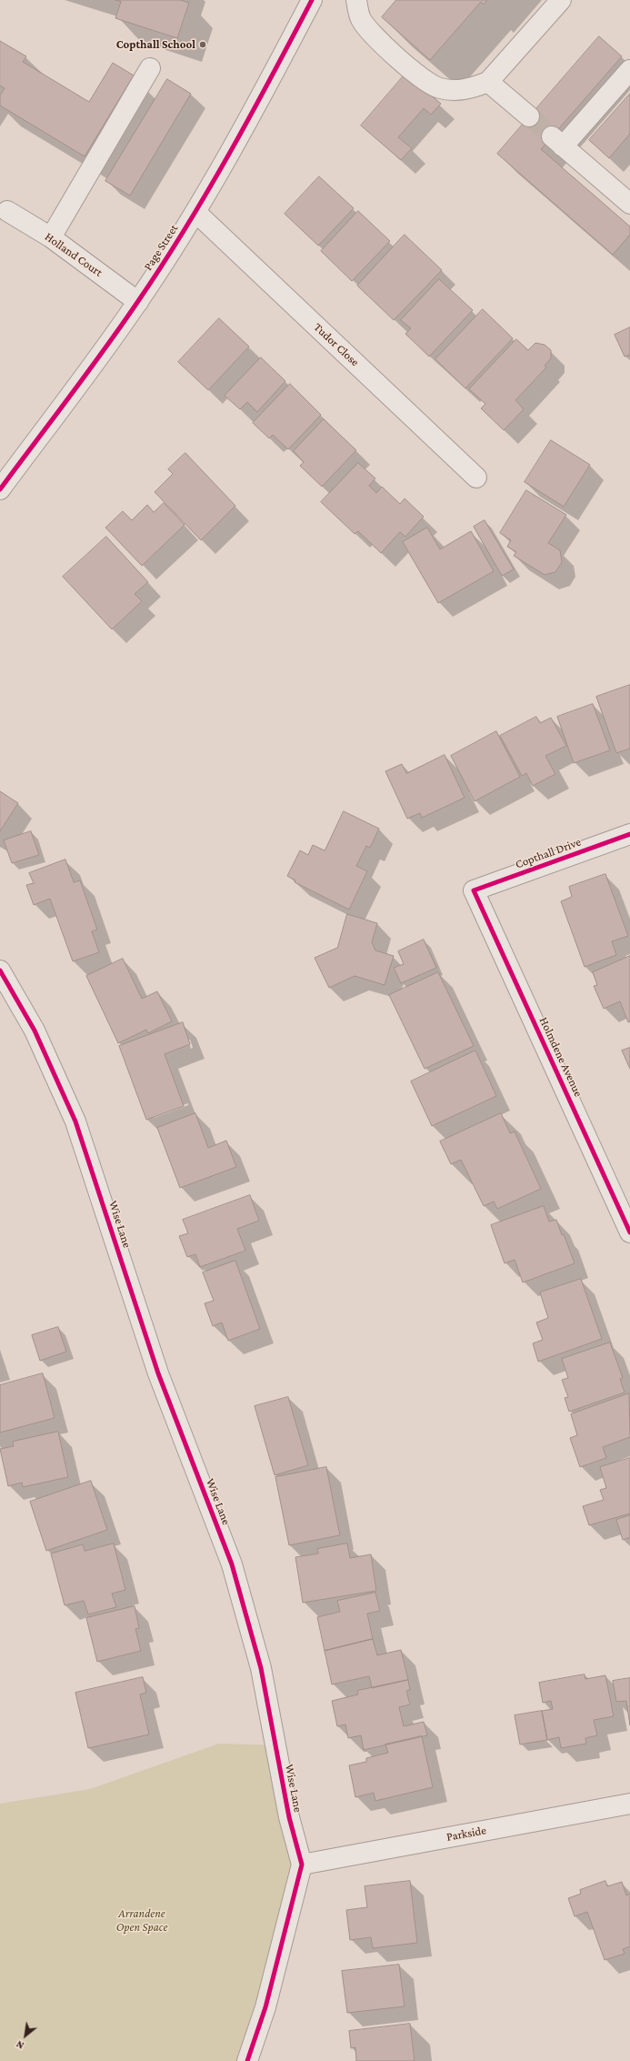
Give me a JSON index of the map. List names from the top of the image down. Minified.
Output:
{"streets":{"street":["Page Street","Holland Court","Tudor Close","Copthall Drive","Holmdene Avenue","Wise Lane","Parkside"]},"crossings":[["Page Street","Holland Court"],["Page Street","Tudor Close"],["Copthall Drive","Holmdene Avenue"],["Wise Lane","Parkside"]],"parks":["Arrandene Open Space"],"places":["Copthall School"],"north":"bottom left"}
